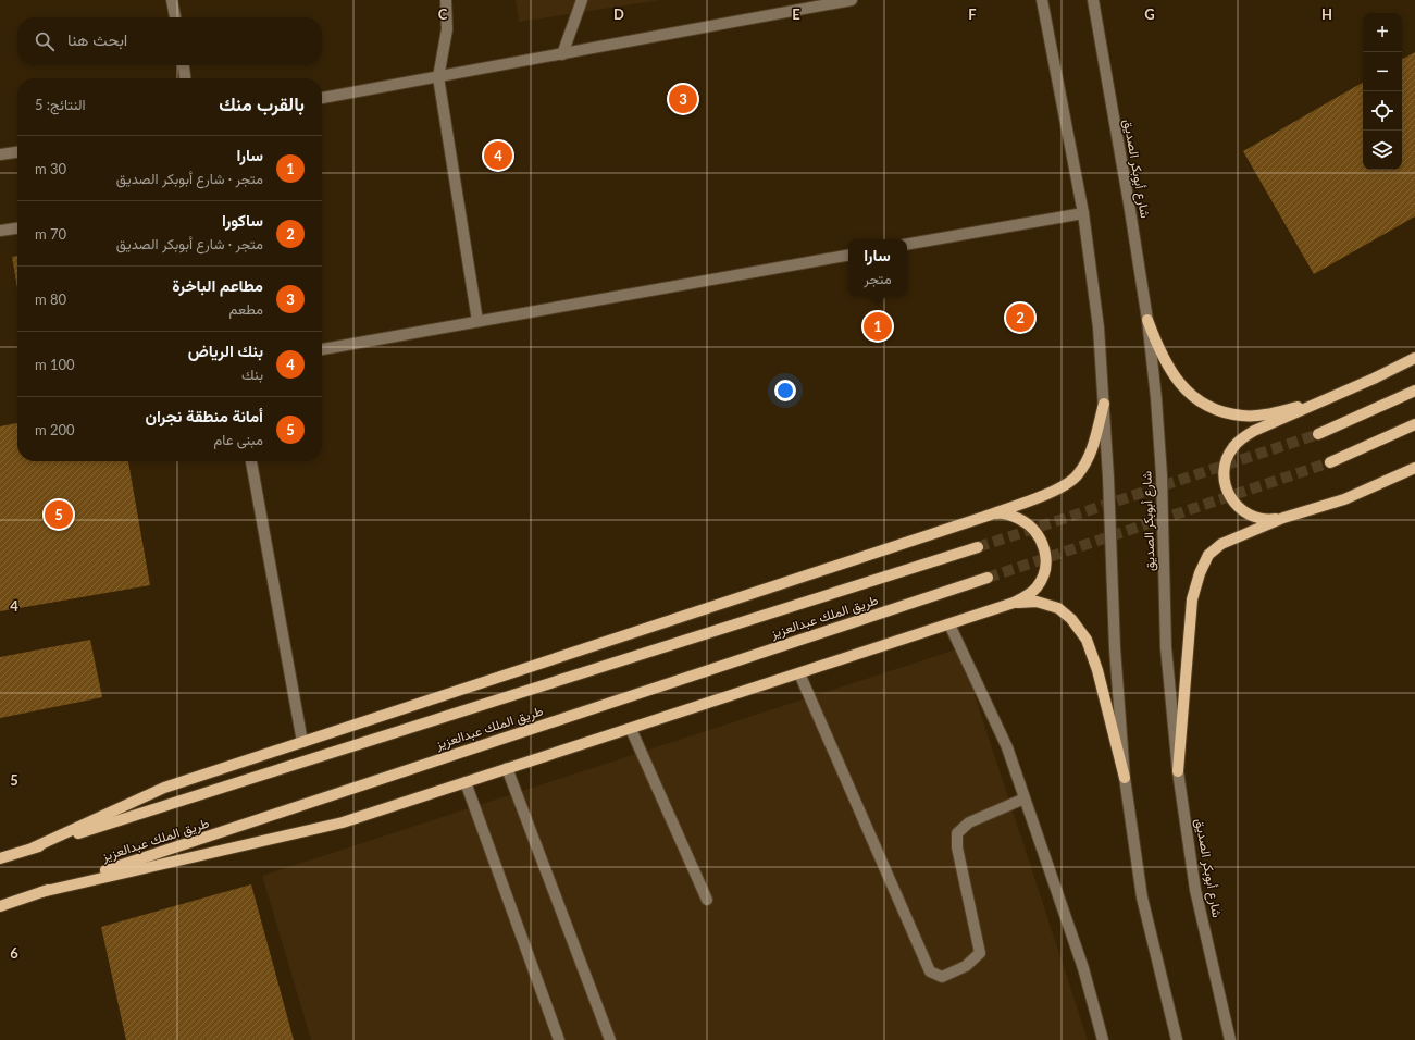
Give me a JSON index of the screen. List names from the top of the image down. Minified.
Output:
{"streets":{"main road":["طريق الملك عبدالعزيز"],"street":["شارع أبوبكر الصديق"]},"page":{"map_buttons":["+","−"],"search":"ابحث هنا","heading":["بالقرب منك","النتائج: 5"],"pins":["3","4","2","1","5"],"list":[{"mark":"1","name":"سارا","note":"متجر · شارع أبوبكر الصديق","value":"30 m"},{"mark":"2","name":"ساكورا","note":"متجر · شارع أبوبكر الصديق","value":"70 m"},{"mark":"3","name":"مطاعم الباخرة","note":"مطعم","value":"80 m"},{"mark":"4","name":"بنك الرياض","note":"بنك","value":"100 m"},{"mark":"5","name":"أمانة منطقة نجران","note":"مبنى عام","value":"200 m"}],"popup":["سارا","متجر"]},"grid":{"columns":["C","D","E","F","G","H"],"rows":["4","5","6"]}}
